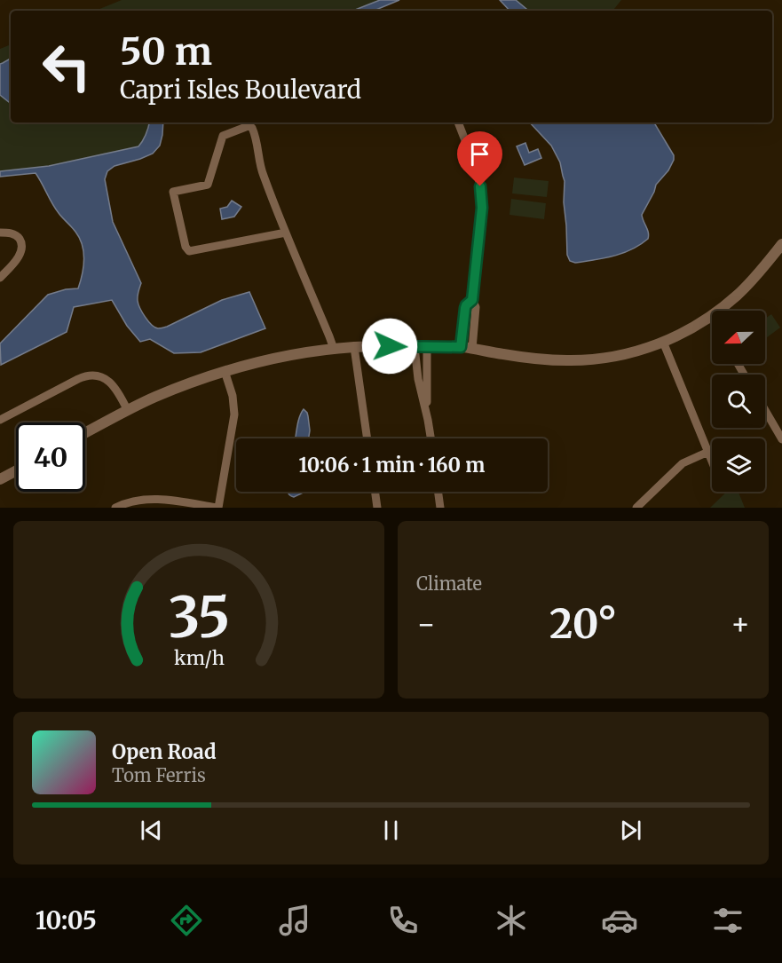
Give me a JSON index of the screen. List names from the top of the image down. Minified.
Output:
{"north":"left","page":{"turn":["50 m","Capri Isles Boulevard"],"limit":"40","trip":"10:06 · 1 min · 160 m","tile":"Climate","heat":["−","20°","+"],"song":["Open Road","Tom Ferris"],"tabs":"10:05","gauge":["35","km/h"]}}
